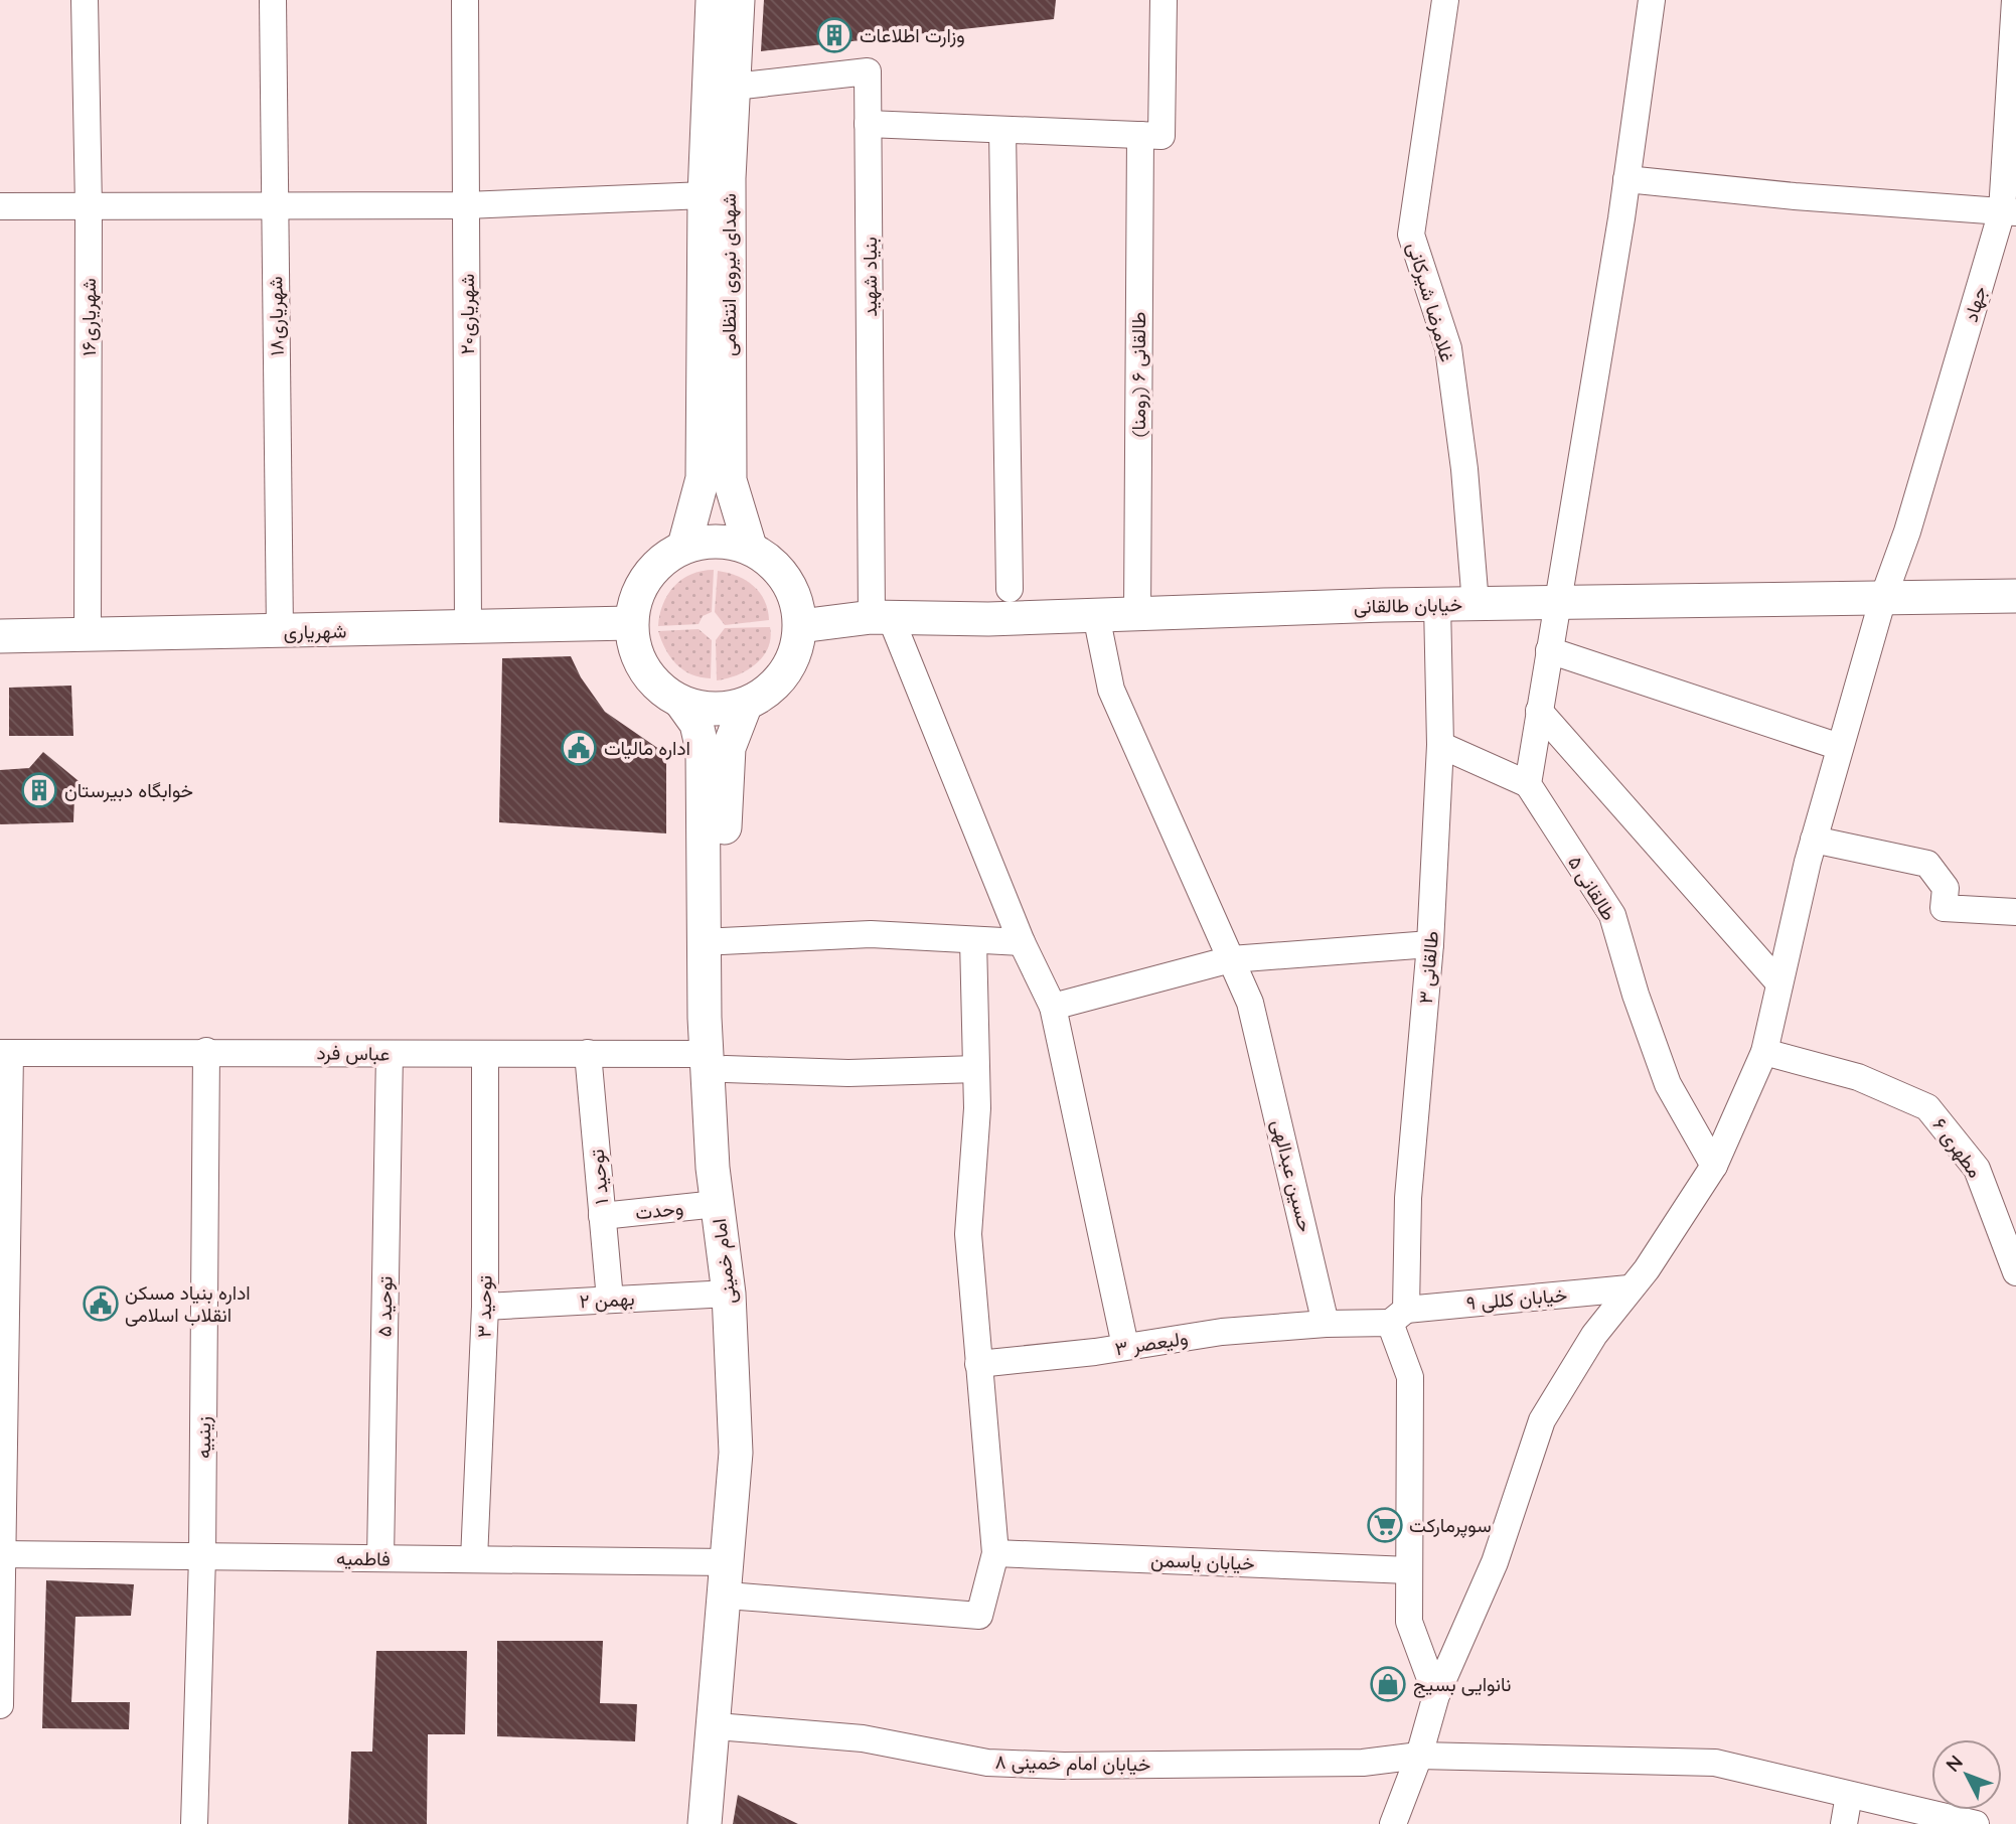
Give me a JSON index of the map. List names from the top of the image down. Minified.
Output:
{"streets":{"main road":["شهدای نیروی انتظامی","خیابان طالقانی","شهریاری","امام خمینی"],"street":["بنیاد شهید","غلامرضا شیرکانی","جهاد","شهریاری۲۰","شهریاری۱۸","شهریاری۱۶","طالقانی ۶ (رومنا)","طالقانی ۵","طالقانی ۳","عباس فرد","مطهری ۶","حسین عبدالهی","توحید ۱","وحدت","خیابان کللی ۹","بهمن ۲","توحید ۵","توحید ۳","ولیعصر ۳","زینبیه","فاطمیه","خیابان یاسمن","خیابان امام خمینی ۸"]},"crossings":[["شهدای نیروی انتظامی","بنیاد شهید"],["شهدای نیروی انتظامی","خیابان طالقانی"],["شهدای نیروی انتظامی","شهریاری"],["شهدای نیروی انتظامی","امام خمینی"],["بنیاد شهید","خیابان طالقانی"],["غلامرضا شیرکانی","خیابان طالقانی"],["جهاد","خیابان طالقانی"],["جهاد","طالقانی ۵"],["جهاد","مطهری ۶"],["جهاد","خیابان کللی ۹"],["جهاد","خیابان امام خمینی ۸"],["شهریاری۲۰","شهریاری"],["شهریاری۱۸","شهریاری"],["شهریاری۱۶","شهریاری"],["طالقانی ۶ (رومنا)","خیابان طالقانی"],["خیابان طالقانی","شهریاری"],["خیابان طالقانی","طالقانی ۳"],["خیابان طالقانی","حسین عبدالهی"],["خیابان طالقانی","امام خمینی"],["شهریاری","امام خمینی"],["طالقانی ۳","خیابان کللی ۹"],["عباس فرد","توحید ۱"],["عباس فرد","امام خمینی"],["عباس فرد","توحید ۵"],["عباس فرد","توحید ۳"],["عباس فرد","زینبیه"],["حسین عبدالهی","ولیعصر ۳"],["توحید ۱","وحدت"],["توحید ۱","بهمن ۲"],["وحدت","امام خمینی"],["امام خمینی","بهمن ۲"],["امام خمینی","فاطمیه"],["امام خمینی","خیابان امام خمینی ۸"],["بهمن ۲","توحید ۳"],["توحید ۵","فاطمیه"],["توحید ۳","فاطمیه"],["زینبیه","فاطمیه"]],"places":{"building":["وزارت اطلاعات","خوابگاه دبیرستان"],"public building":["اداره مالیات","اداره بنیاد مسکن انقلاب اسلامی"],"supermarket":["سوپرمارکت"],"shop":["نانوایی بسیج"]},"north":"top left"}
